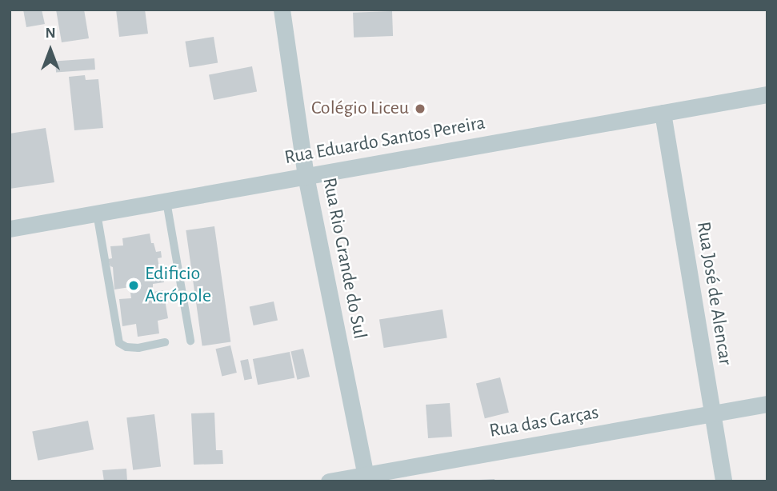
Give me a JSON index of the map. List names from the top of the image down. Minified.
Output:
{"streets":{"street":["Rua Eduardo Santos Pereira","Rua Rio Grande do Sul","Rua José de Alencar","Rua das Garças"]},"crossings":[["Rua Eduardo Santos Pereira","Rua Rio Grande do Sul"],["Rua Eduardo Santos Pereira","Rua José de Alencar"],["Rua Rio Grande do Sul","Rua das Garças"],["Rua José de Alencar","Rua das Garças"]],"places":["Colégio Liceu","Edificio Acrópole"],"north":"top"}
